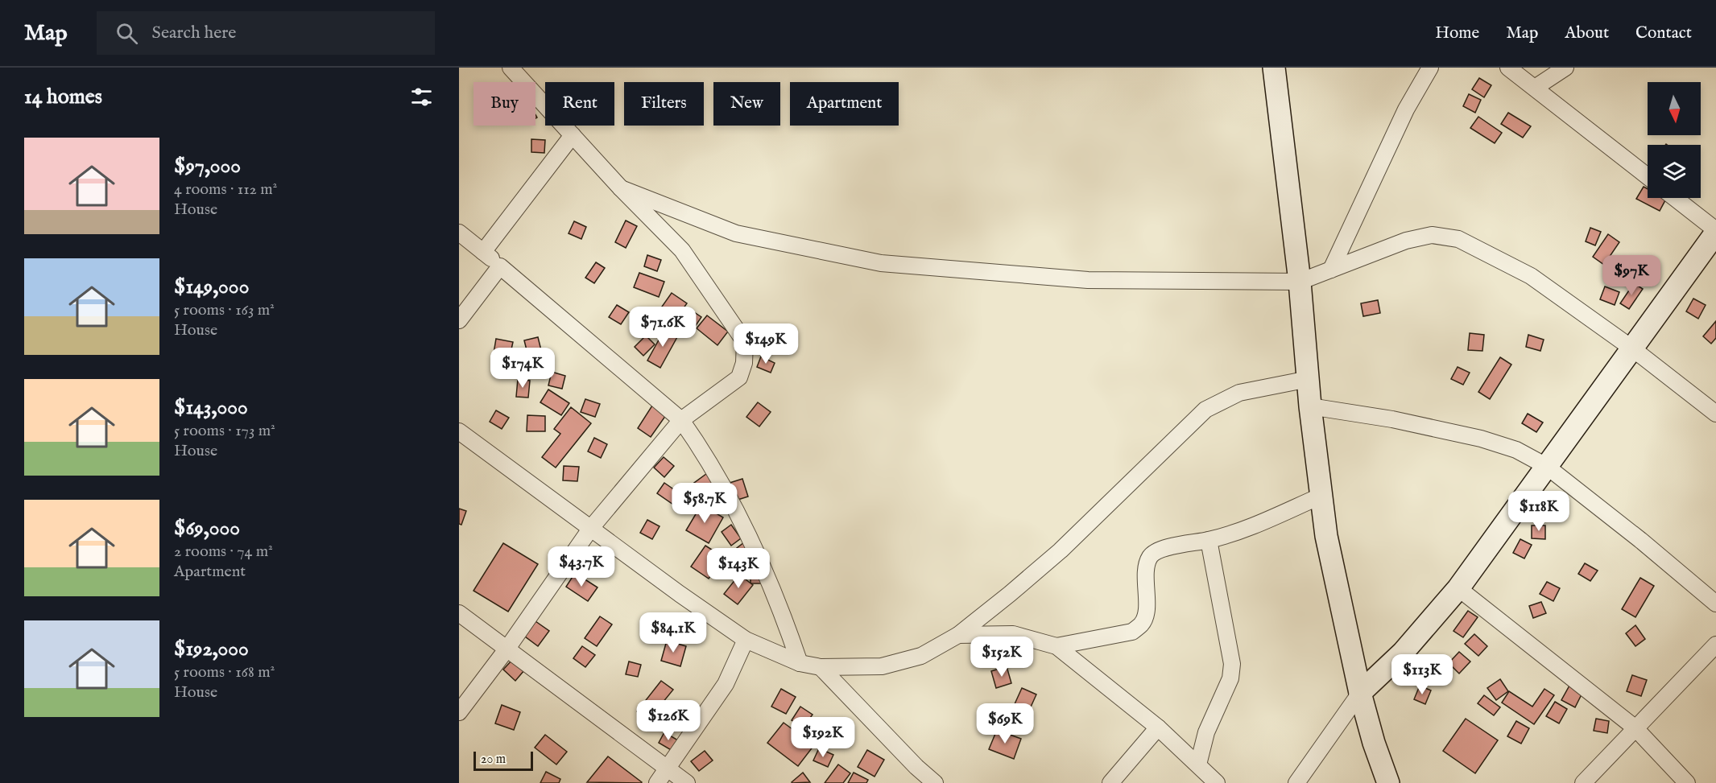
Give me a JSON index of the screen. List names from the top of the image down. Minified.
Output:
{"scale_bar":"20 m","north":"bottom","page":{"header":"Map","search":"Search here","nav":["Home","Map","About","Contact"],"heading":"14 homes","chip":["Buy","Rent","Filters","New","Apartment"],"list":[{"name":"$97,000","note":"4 rooms · 112 m² · House"},{"name":"$149,000","note":"5 rooms · 163 m² · House"},{"name":"$143,000","note":"5 rooms · 173 m² · House"},{"name":"$69,000","note":"2 rooms · 74 m² · Apartment"},{"name":"$192,000","note":"5 rooms · 168 m² · House"}],"price":["$97K","$71.6K","$149K","$174K","$58.7K","$118K","$43.7K","$143K","$84.1K","$152K","$113K","$126K","$69K","$192K"],"scale":"20 m"}}
